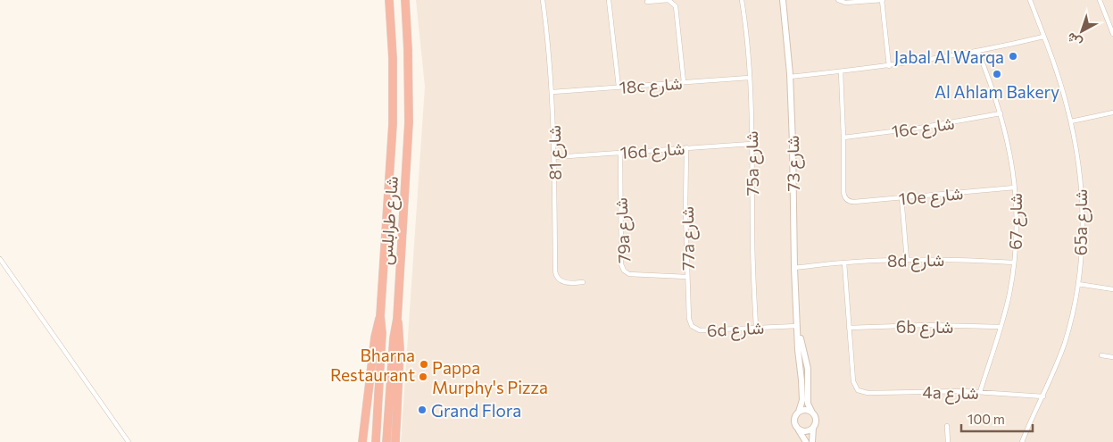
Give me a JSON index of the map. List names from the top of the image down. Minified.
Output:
{"streets":{"highway":["شارع طرابلس"],"street":["18c شارع","16c شارع","16d شارع","شارع 81","75a شارع","شارع 73","10e شارع","شارع 67","65a شارع","79a شارع","77a شارع","8d شارع","6b شارع","6d شارع","4a شارع"]},"crossings":[["18c شارع","شارع 81"],["18c شارع","75a شارع"],["16c شارع","10e شارع"],["16c شارع","شارع 67"],["16d شارع","شارع 81"],["16d شارع","75a شارع"],["16d شارع","79a شارع"],["16d شارع","77a شارع"],["75a شارع","6d شارع"],["شارع 73","8d شارع"],["شارع 73","6d شارع"],["10e شارع","شارع 67"],["شارع 67","8d شارع"],["شارع 67","6b شارع"],["شارع 67","4a شارع"],["65a شارع","4a شارع"],["79a شارع","77a شارع"],["77a شارع","6d شارع"],["6b شارع","4a شارع"]],"places":["Jabal Al Warqa","Al Ahlam Bakery","Bharna Restaurant","Pappa Murphy's Pizza","Grand Flora"],"scale_bar":"100 m","north":"bottom left"}
